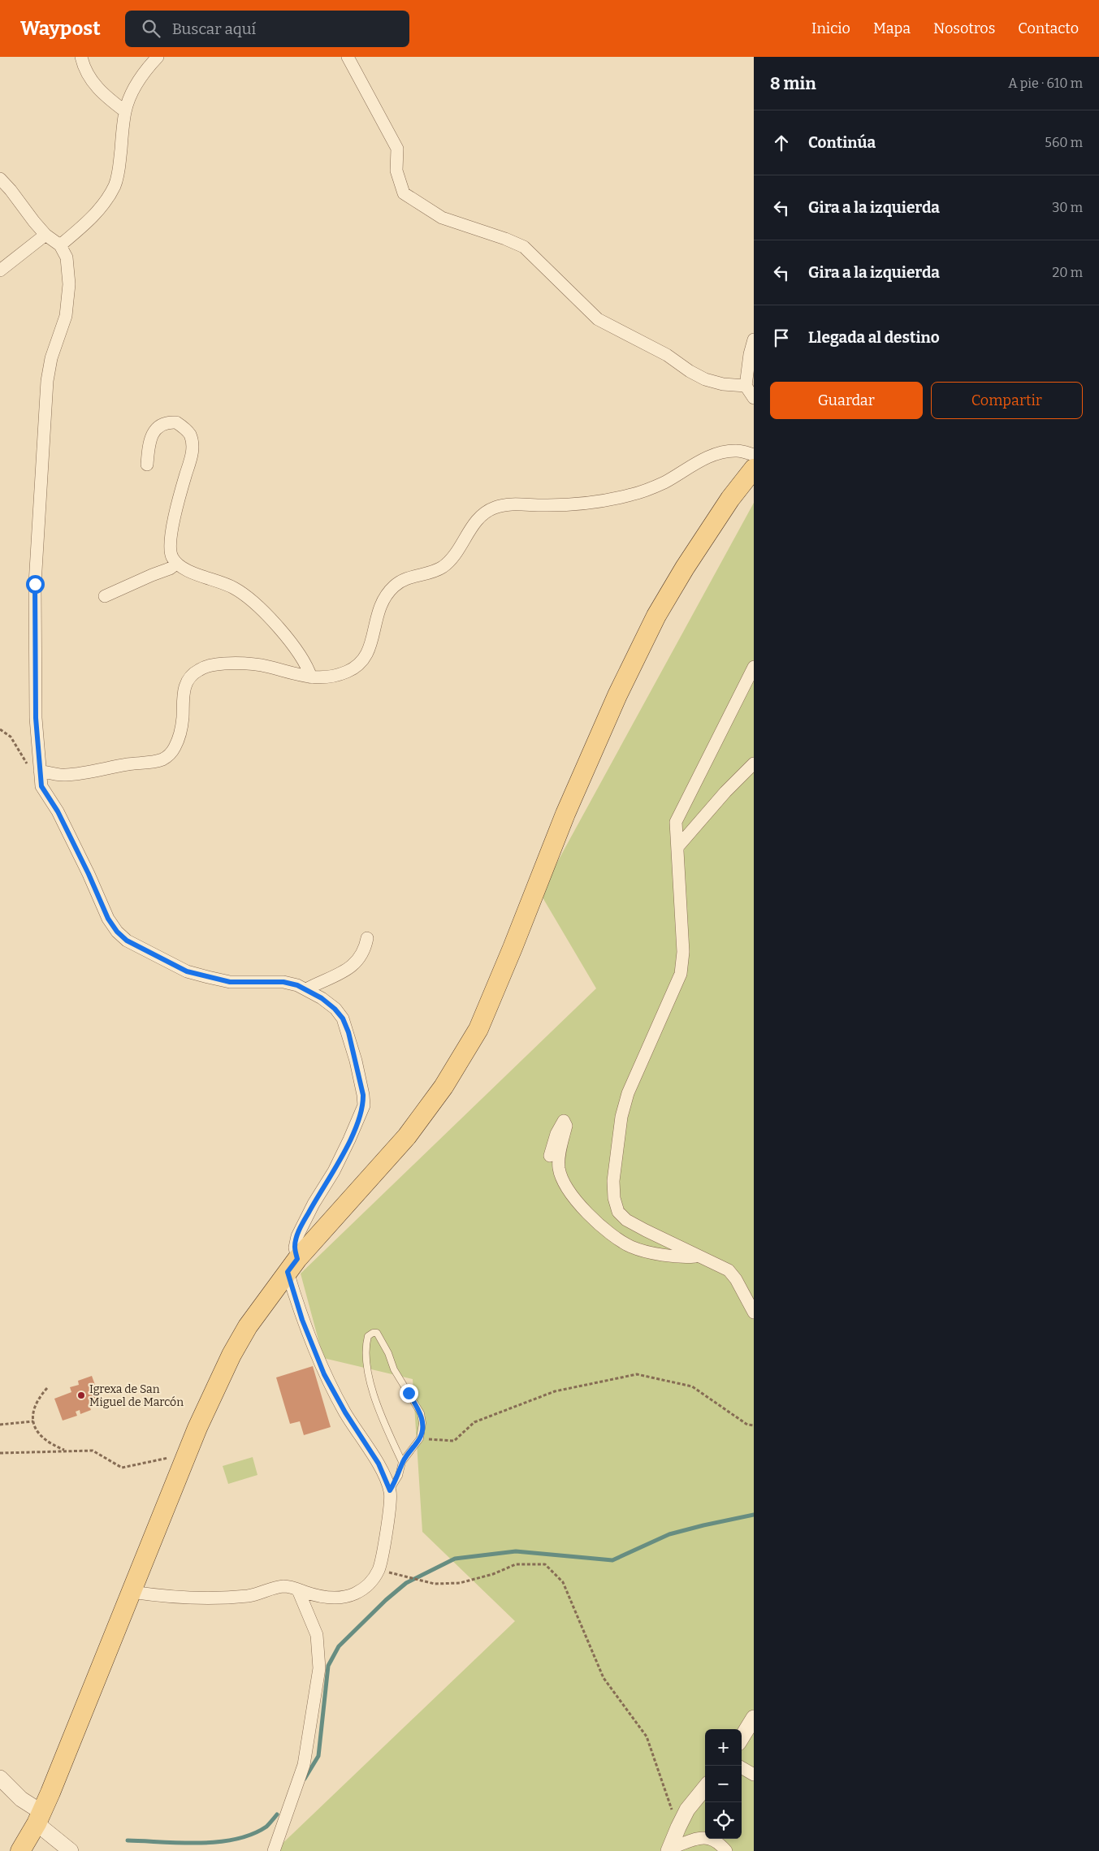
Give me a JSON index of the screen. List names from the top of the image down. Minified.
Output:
{"places":["Igrexa de San Miguel de Marcón"],"page":{"header":"Waypost","search":"Buscar aquí","nav":["Inicio","Mapa","Nosotros","Contacto"],"heading":["8 min","A pie · 610 m"],"list":[["Continúa","560 m"],["Gira a la izquierda","30 m"],["Gira a la izquierda","20 m"],"Llegada al destino"],"buttons":["Guardar","Compartir"],"map_buttons":["+","−"]}}
